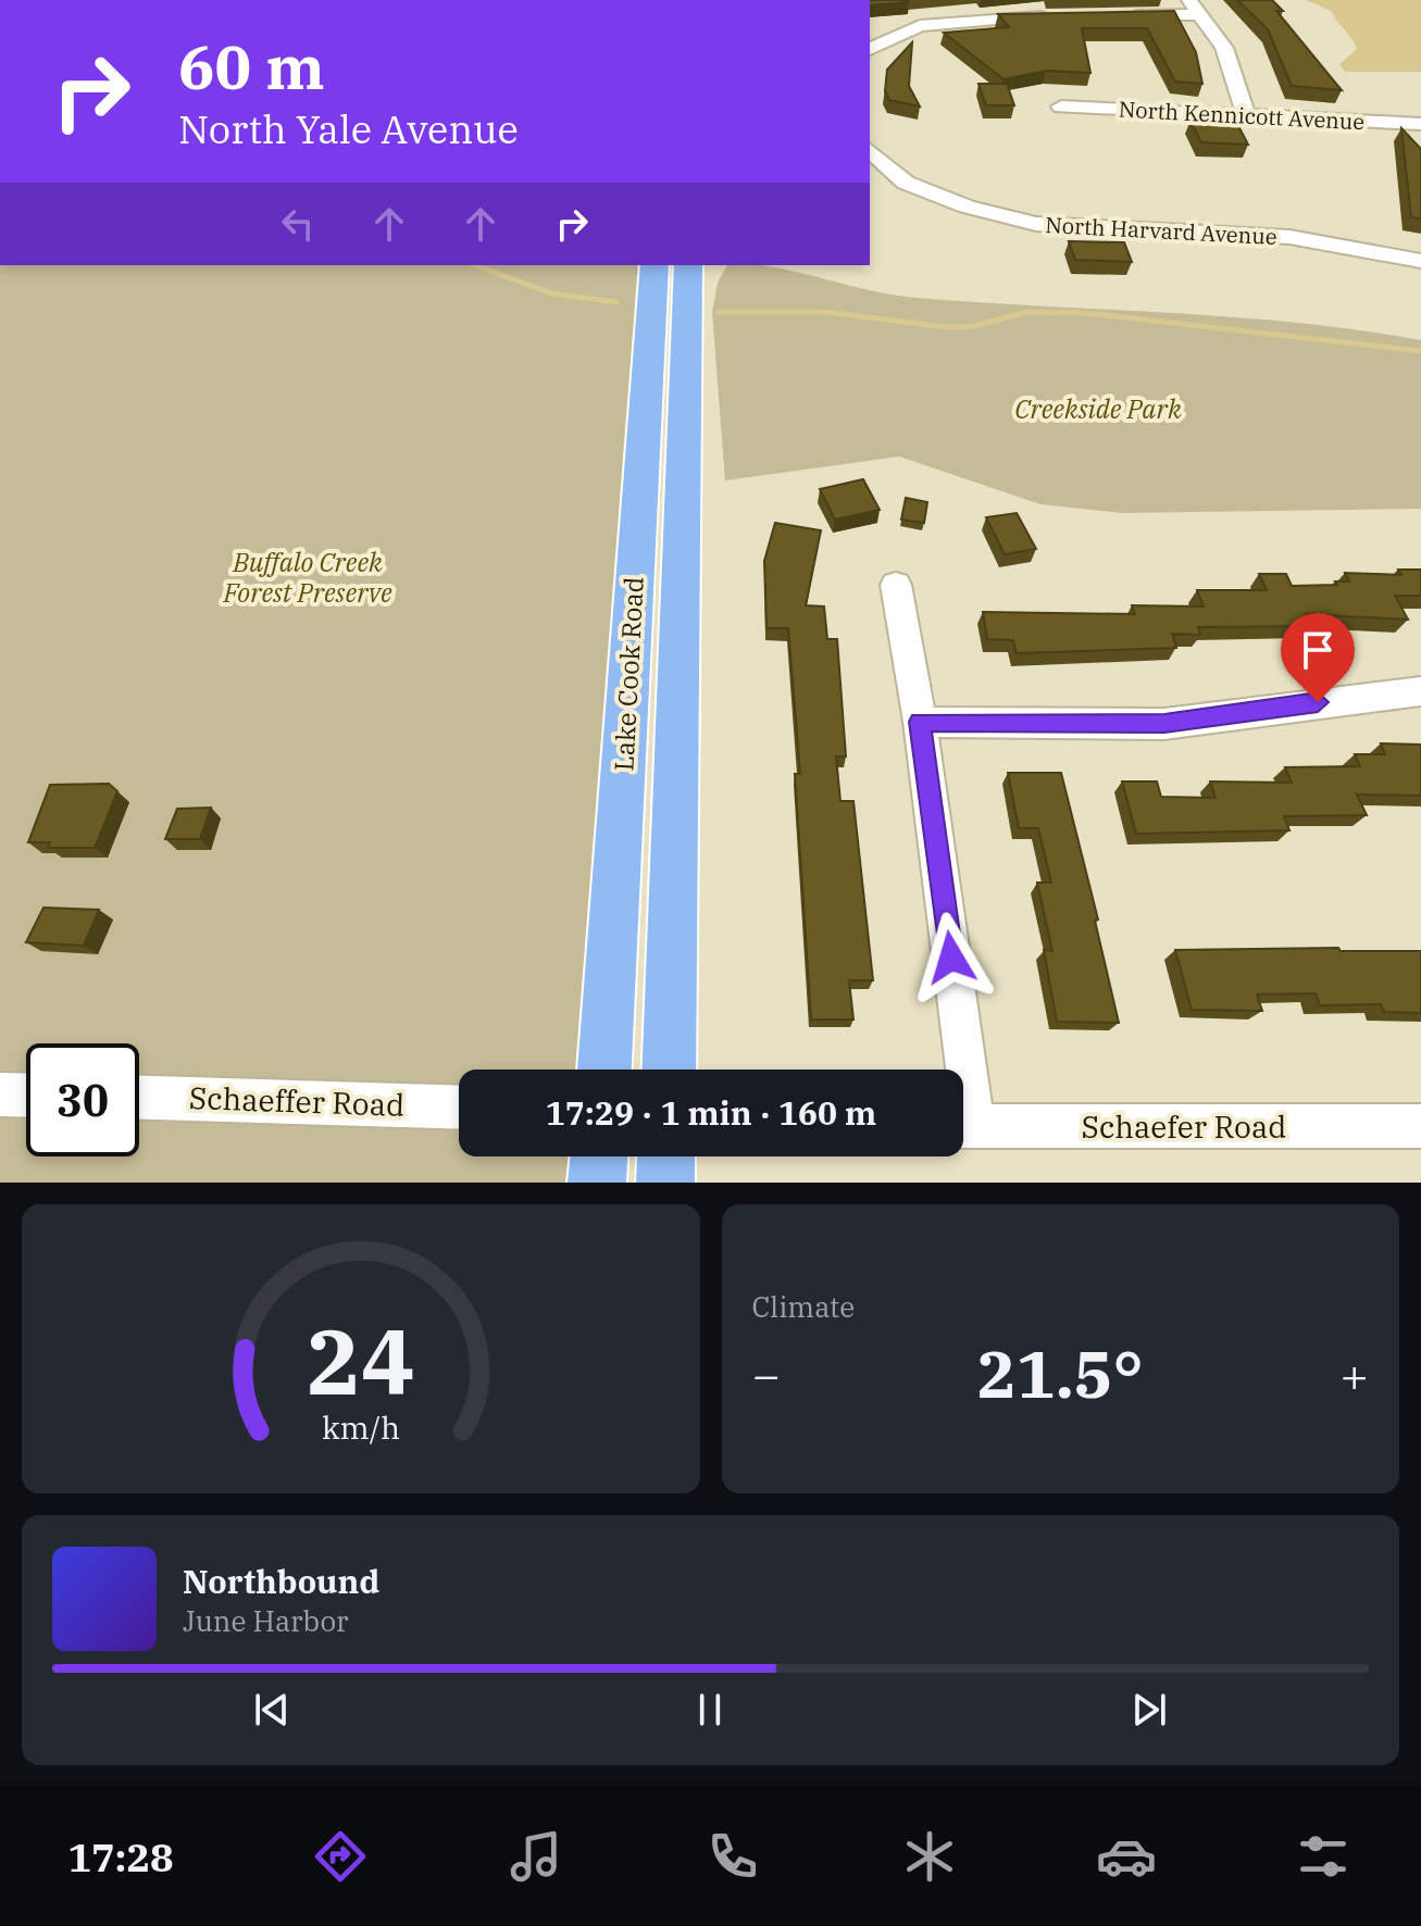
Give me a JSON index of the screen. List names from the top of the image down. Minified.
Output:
{"streets":{"main road":["Lake Cook Road"],"street":["North Kennicott Avenue","North Harvard Avenue","Schaeffer Road","Schaefer Road"]},"parks":["Creekside Park","Buffalo Creek Forest Preserve"],"page":{"turn":["60 m","North Yale Avenue"],"limit":"30","trip":"17:29 · 1 min · 160 m","tile":"Climate","heat":["−","21.5°","+"],"song":["Northbound","June Harbor"],"tabs":"17:28","gauge":["24","km/h"]}}
